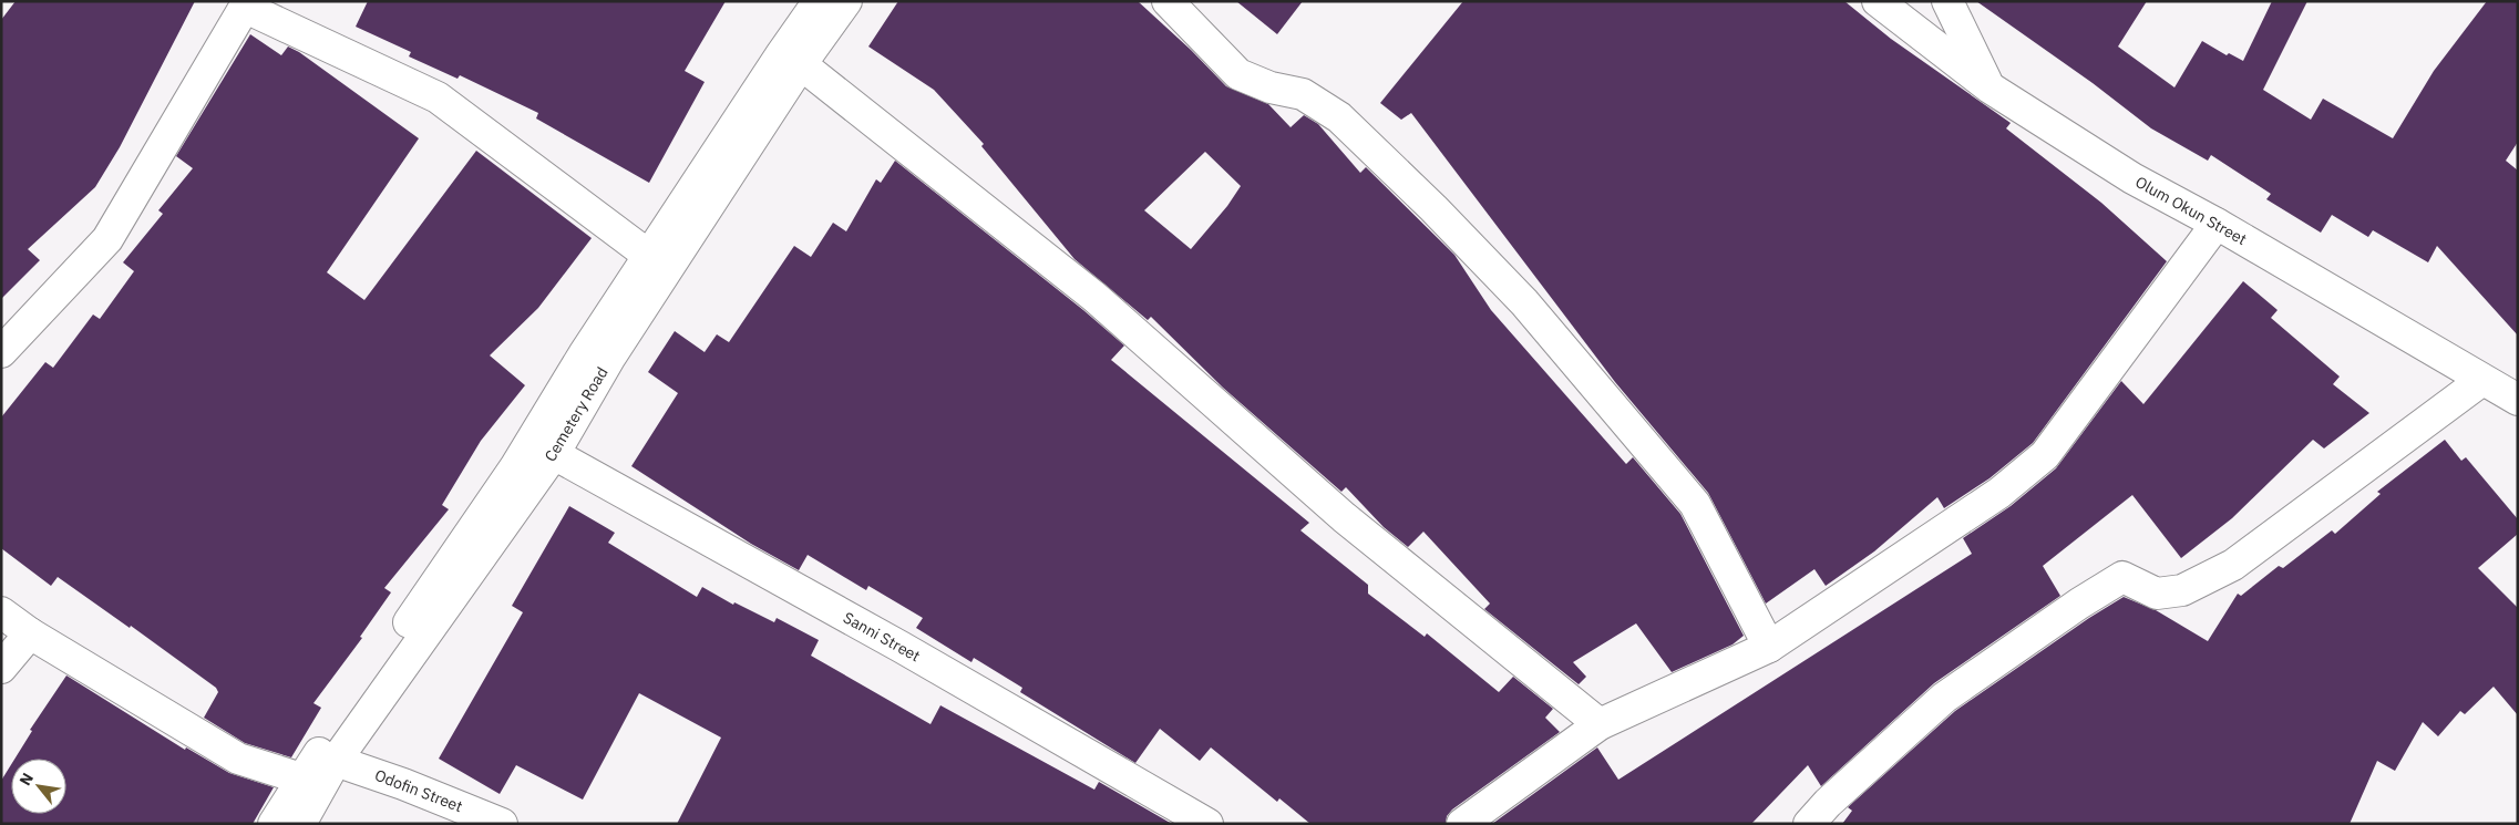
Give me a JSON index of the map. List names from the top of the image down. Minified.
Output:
{"streets":{"street":["Olum Okun Street","Cemetery Road","Sanni Street","Odofin Street"]},"crossings":[["Cemetery Road","Sanni Street"],["Cemetery Road","Odofin Street"]],"north":"top left"}
